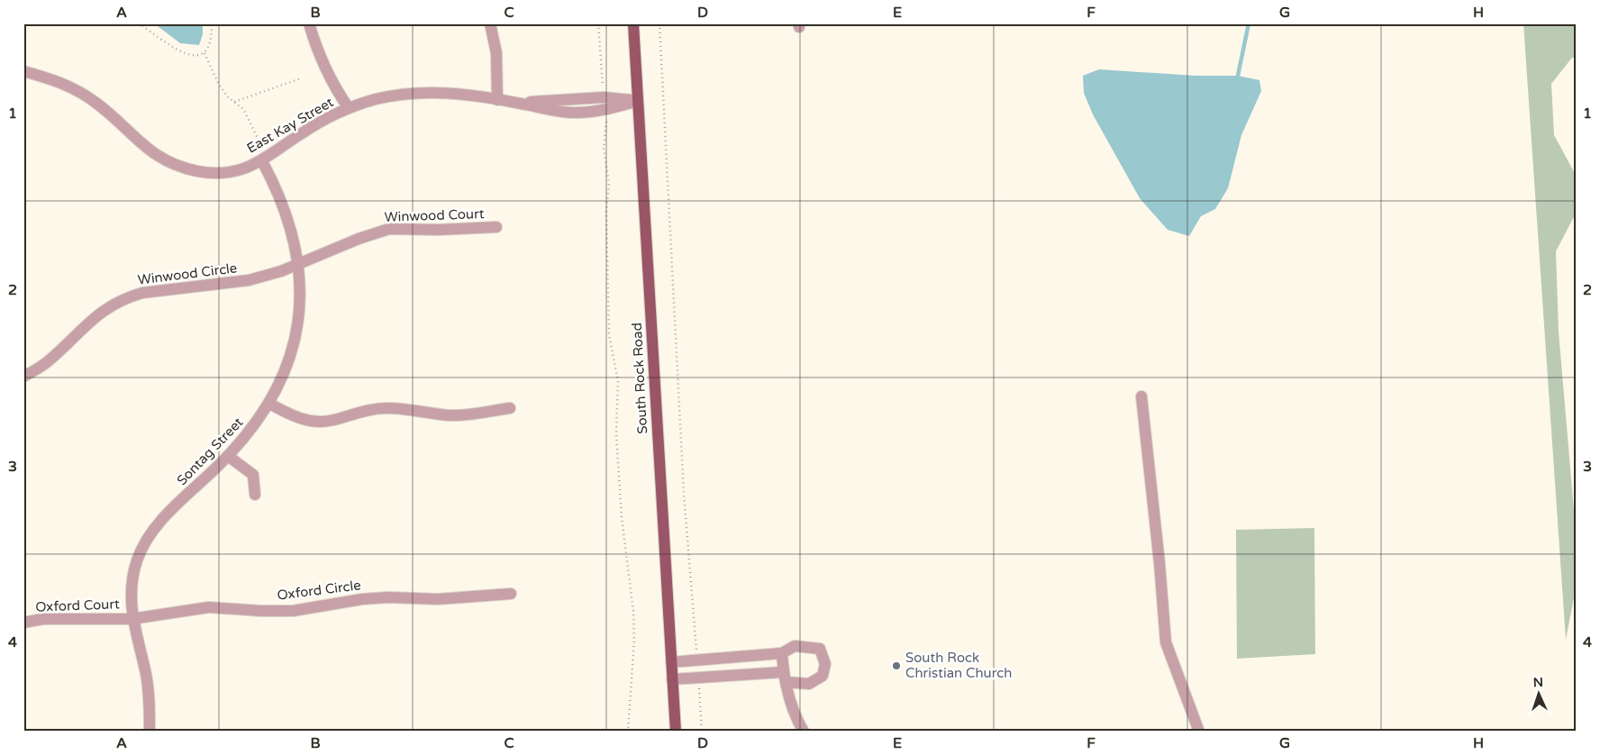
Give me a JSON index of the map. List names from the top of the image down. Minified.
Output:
{"streets":{"main road":["South Rock Road"],"street":["East Kay Street","Winwood Court","Winwood Circle","Sontag Street","Oxford Circle","Oxford Court"]},"crossings":[["East Kay Street","South Rock Road"],["East Kay Street","Sontag Street"],["Winwood Court","Winwood Circle"],["Winwood Court","Sontag Street"],["Winwood Circle","Sontag Street"],["Sontag Street","Oxford Circle"],["Sontag Street","Oxford Court"],["Oxford Circle","Oxford Court"]],"places":["South Rock Christian Church"],"north":"top","grid":{"columns":["A","B","C","D","E","F","G","H"],"rows":["1","2","3","4"]}}
